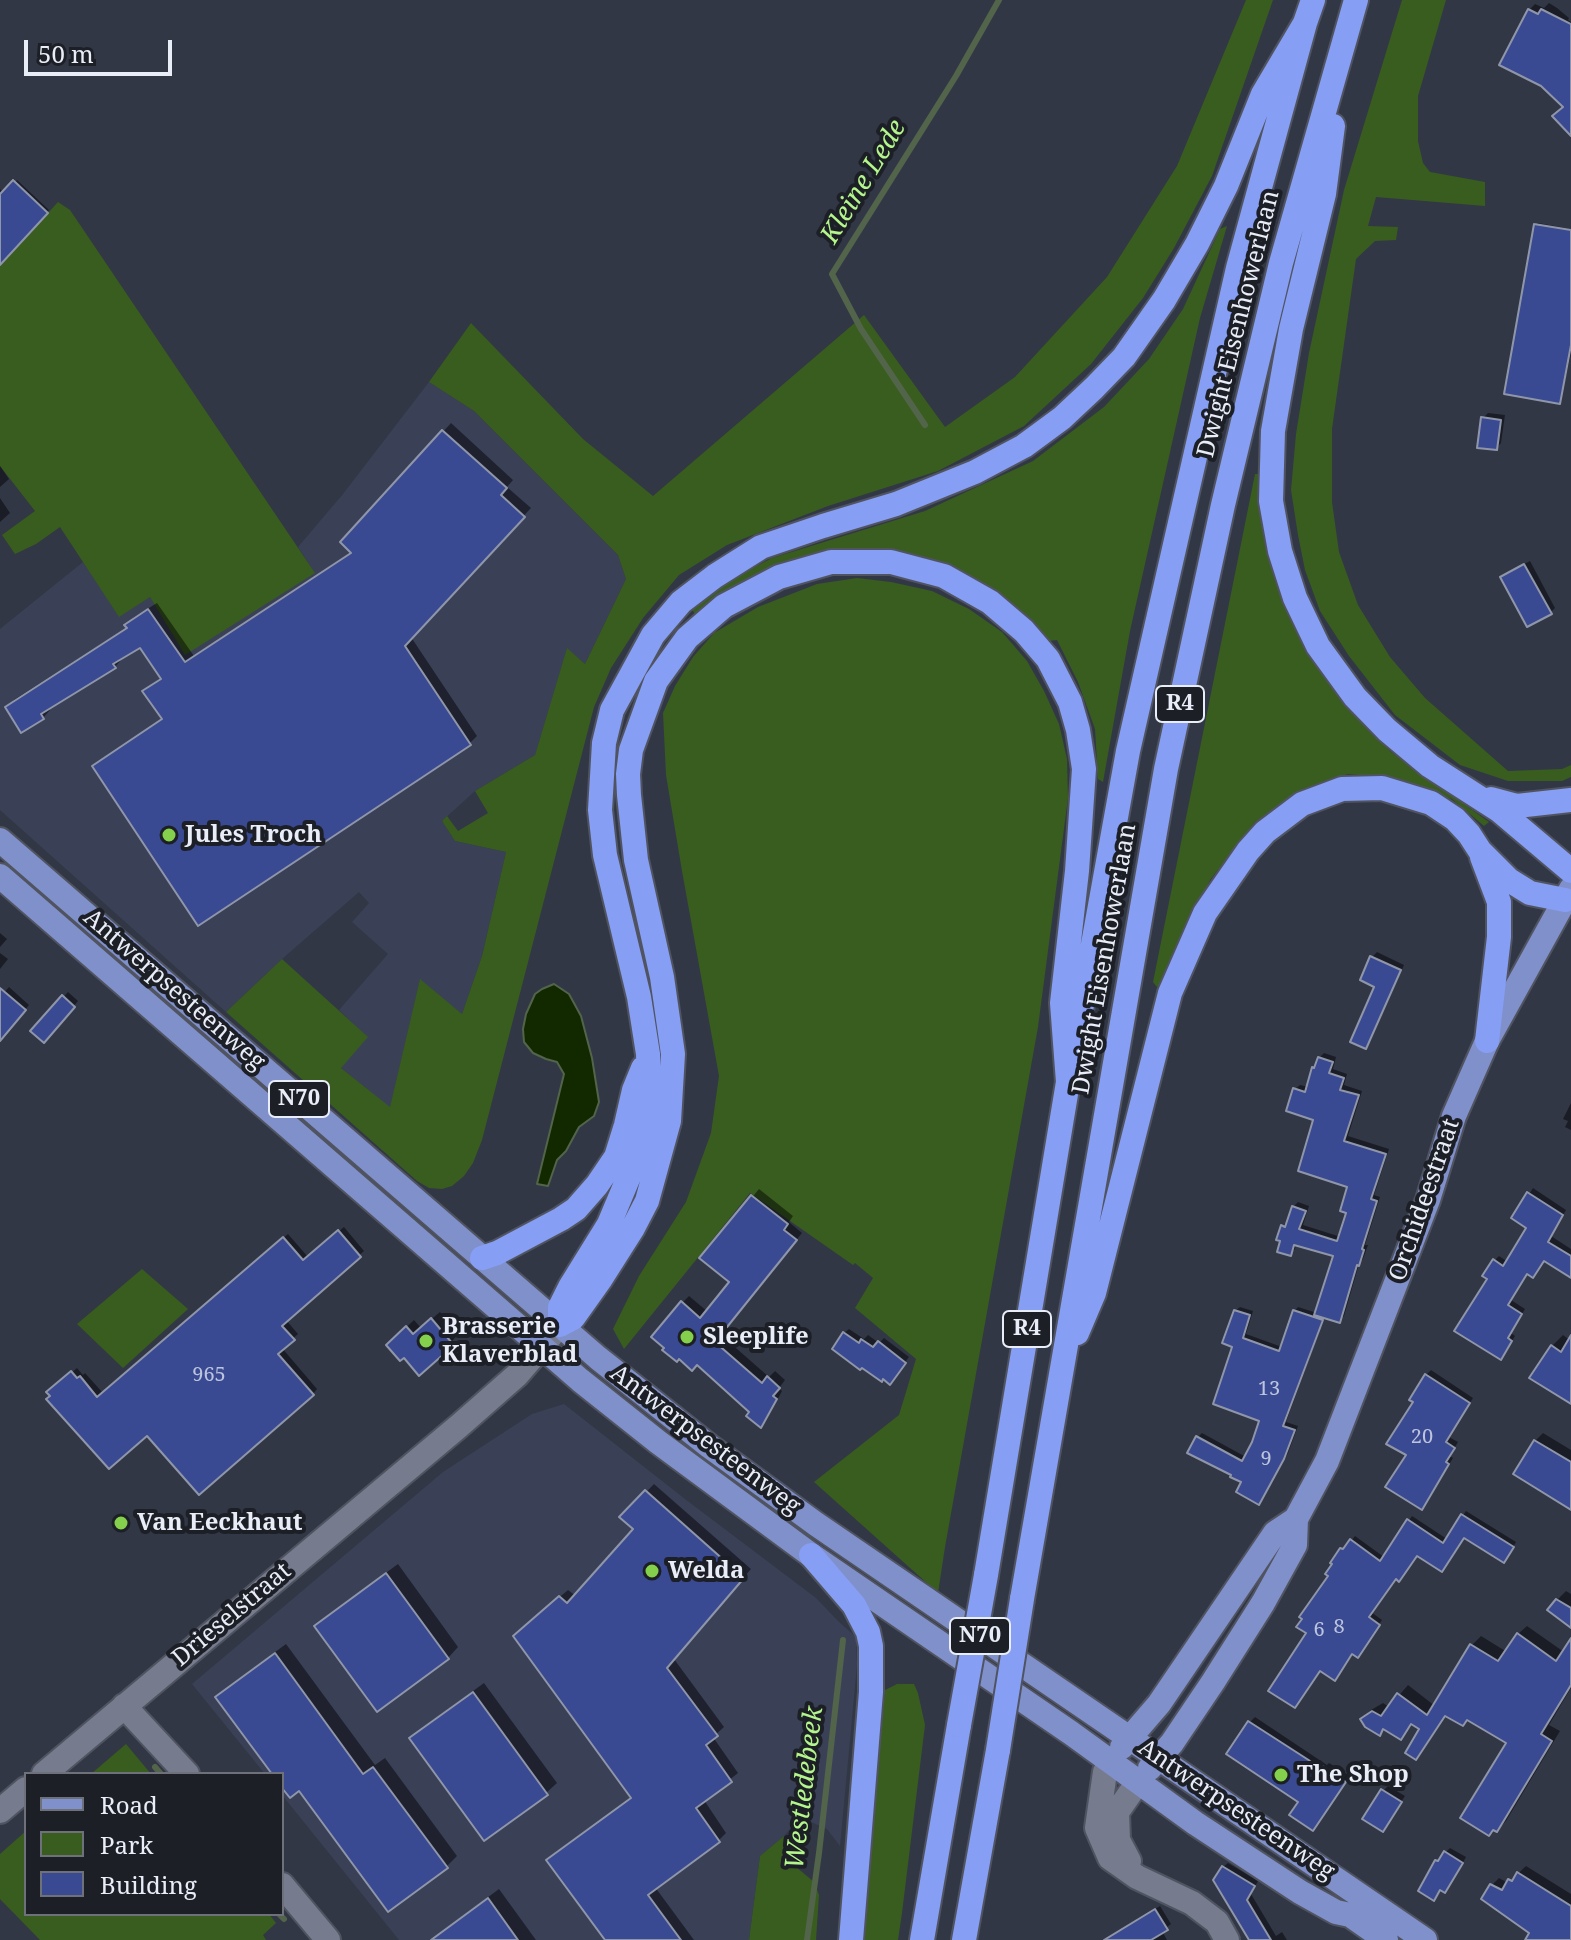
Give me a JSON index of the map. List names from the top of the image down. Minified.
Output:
{"streets":{"highway":["Dwight Eisenhowerlaan","R4"],"main road":["Antwerpsesteenweg","N70","Orchideestraat"],"street":["Drieselstraat"]},"crossings":[["Antwerpsesteenweg","Orchideestraat"],["Antwerpsesteenweg","Drieselstraat"]],"water":["Kleine Lede","Westledebeek"],"places":["Jules Troch","Sleeplife","Brasserie Klaverblad","Van Eeckhaut","Welda","The Shop"],"house_numbers":["965","13","20","9","8","6"],"legend":["Road","Park","Building"],"scale_bar":"50 m"}
